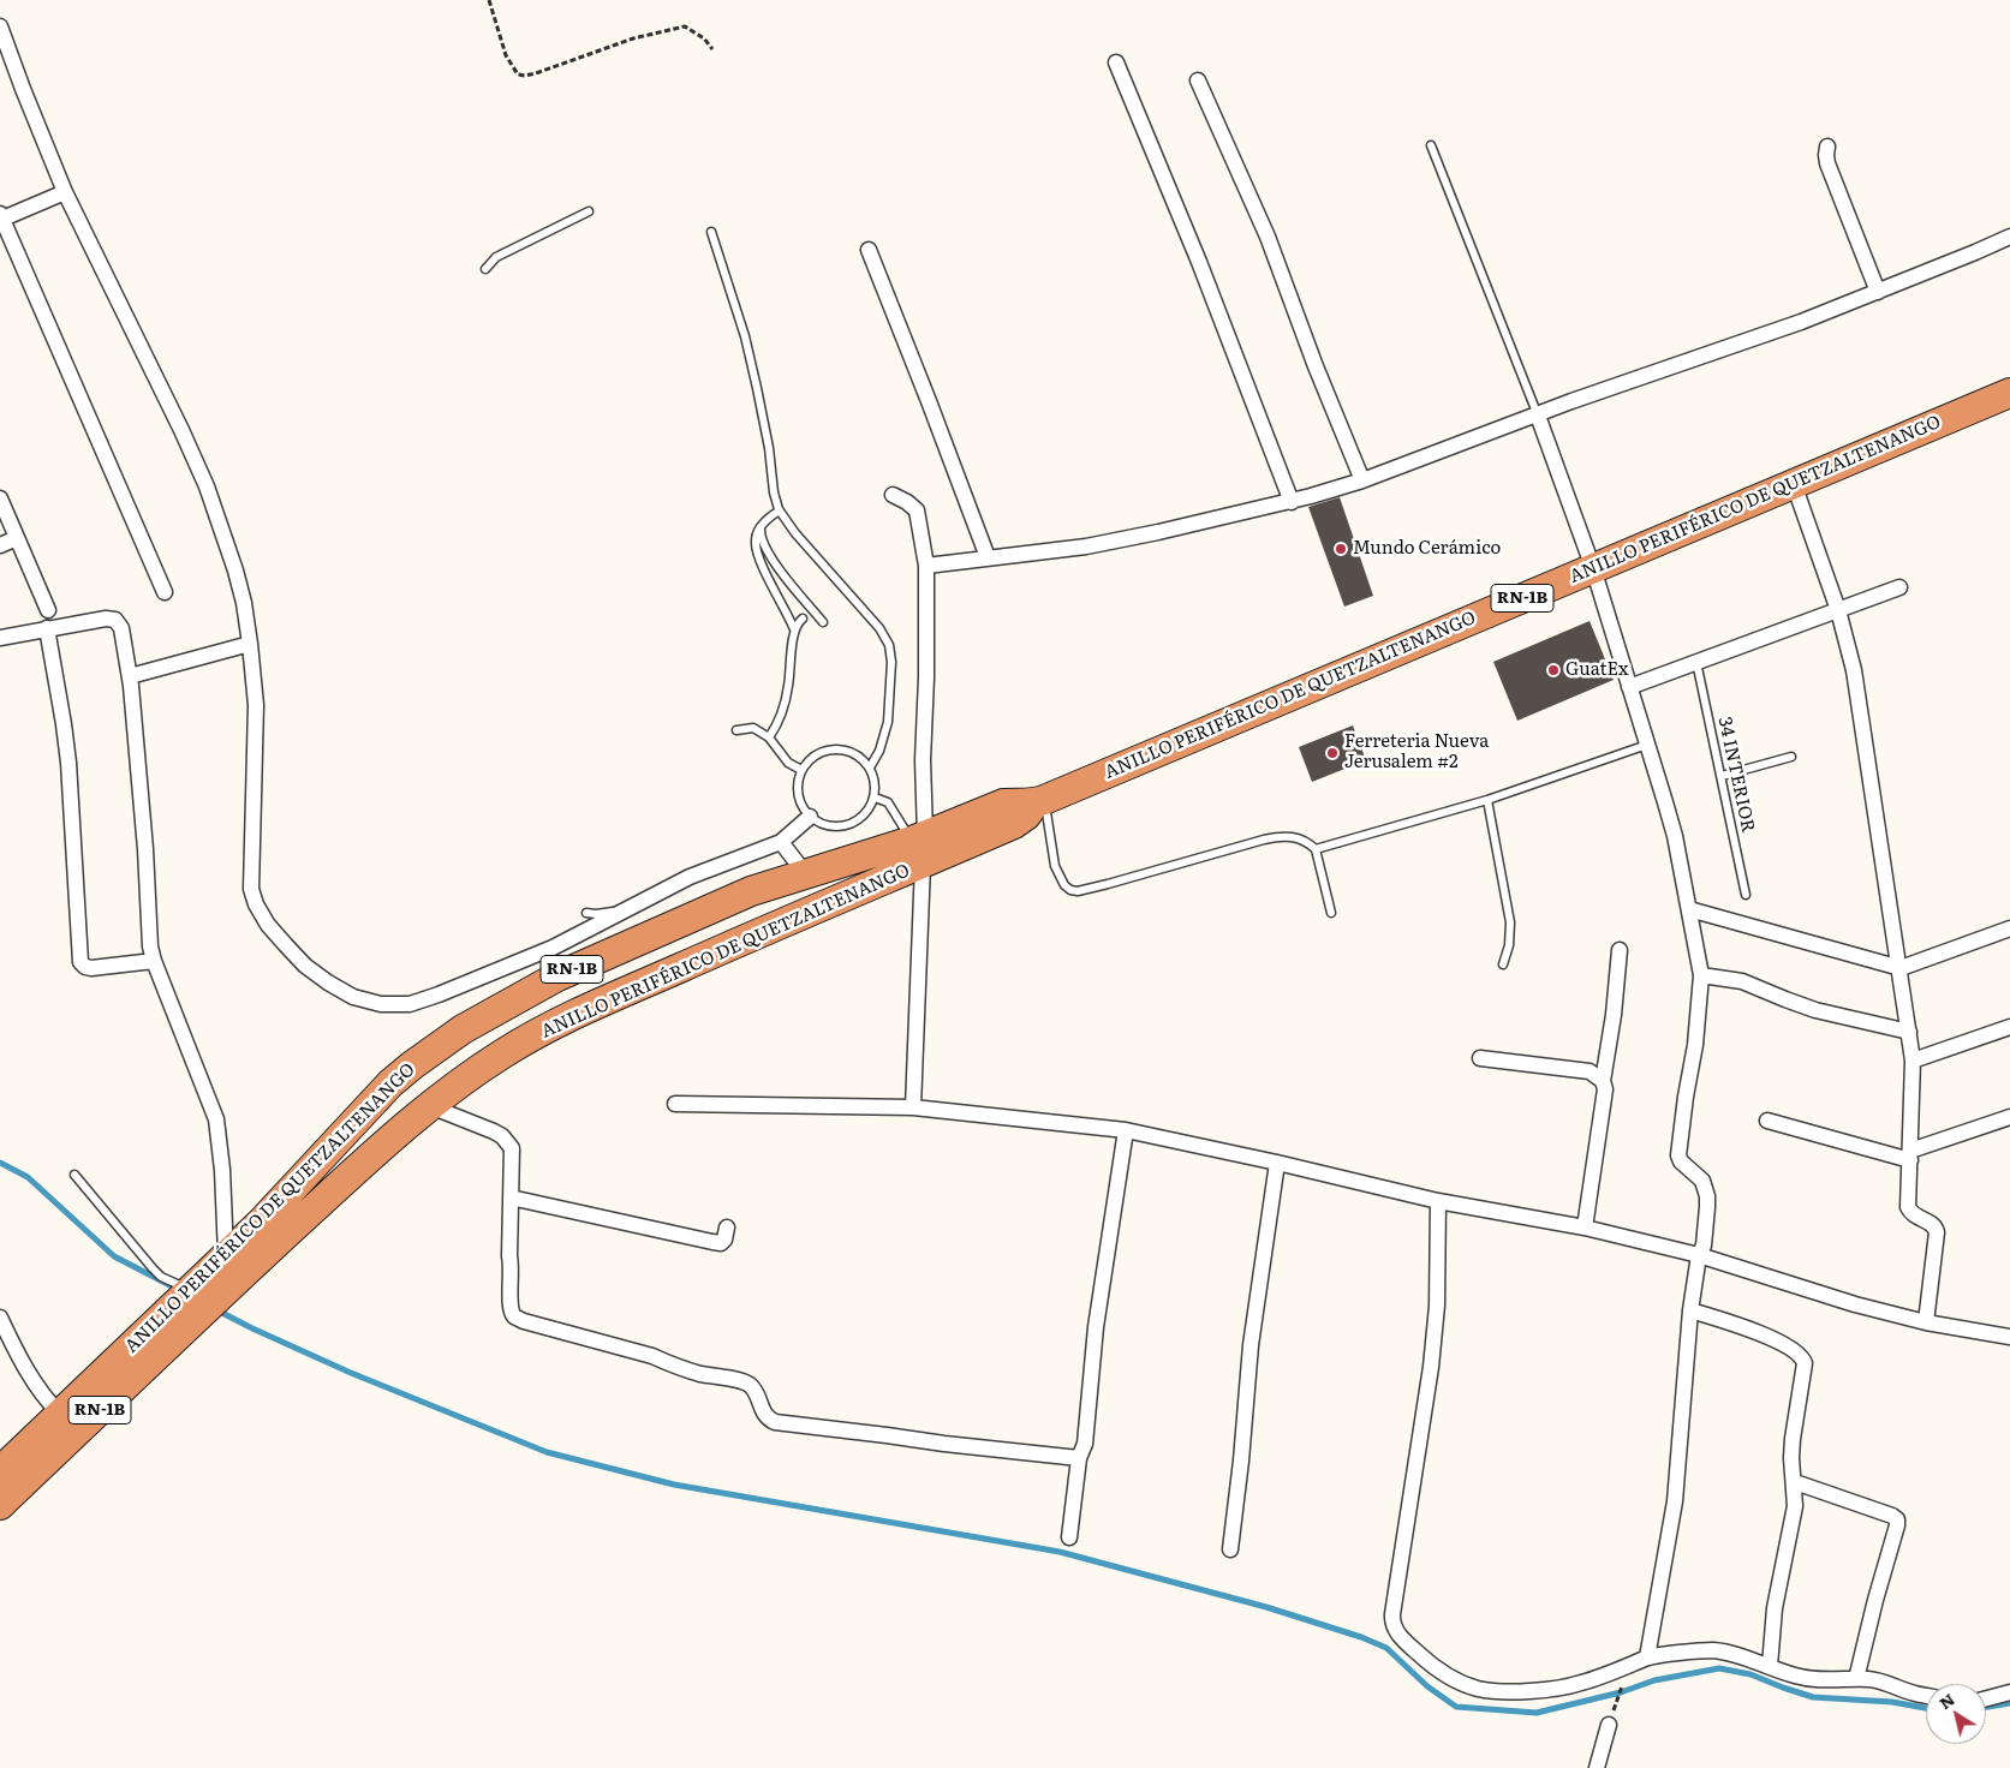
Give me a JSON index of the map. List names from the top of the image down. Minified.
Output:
{"streets":{"highway":["ANILLO PERIFÉRICO DE QUETZALTENANGO","RN-1B"],"lane":["34 INTERIOR"]},"places":["Mundo Cerámico","GuatEx","Ferreteria Nueva Jerusalem #2"],"north":"top left"}
